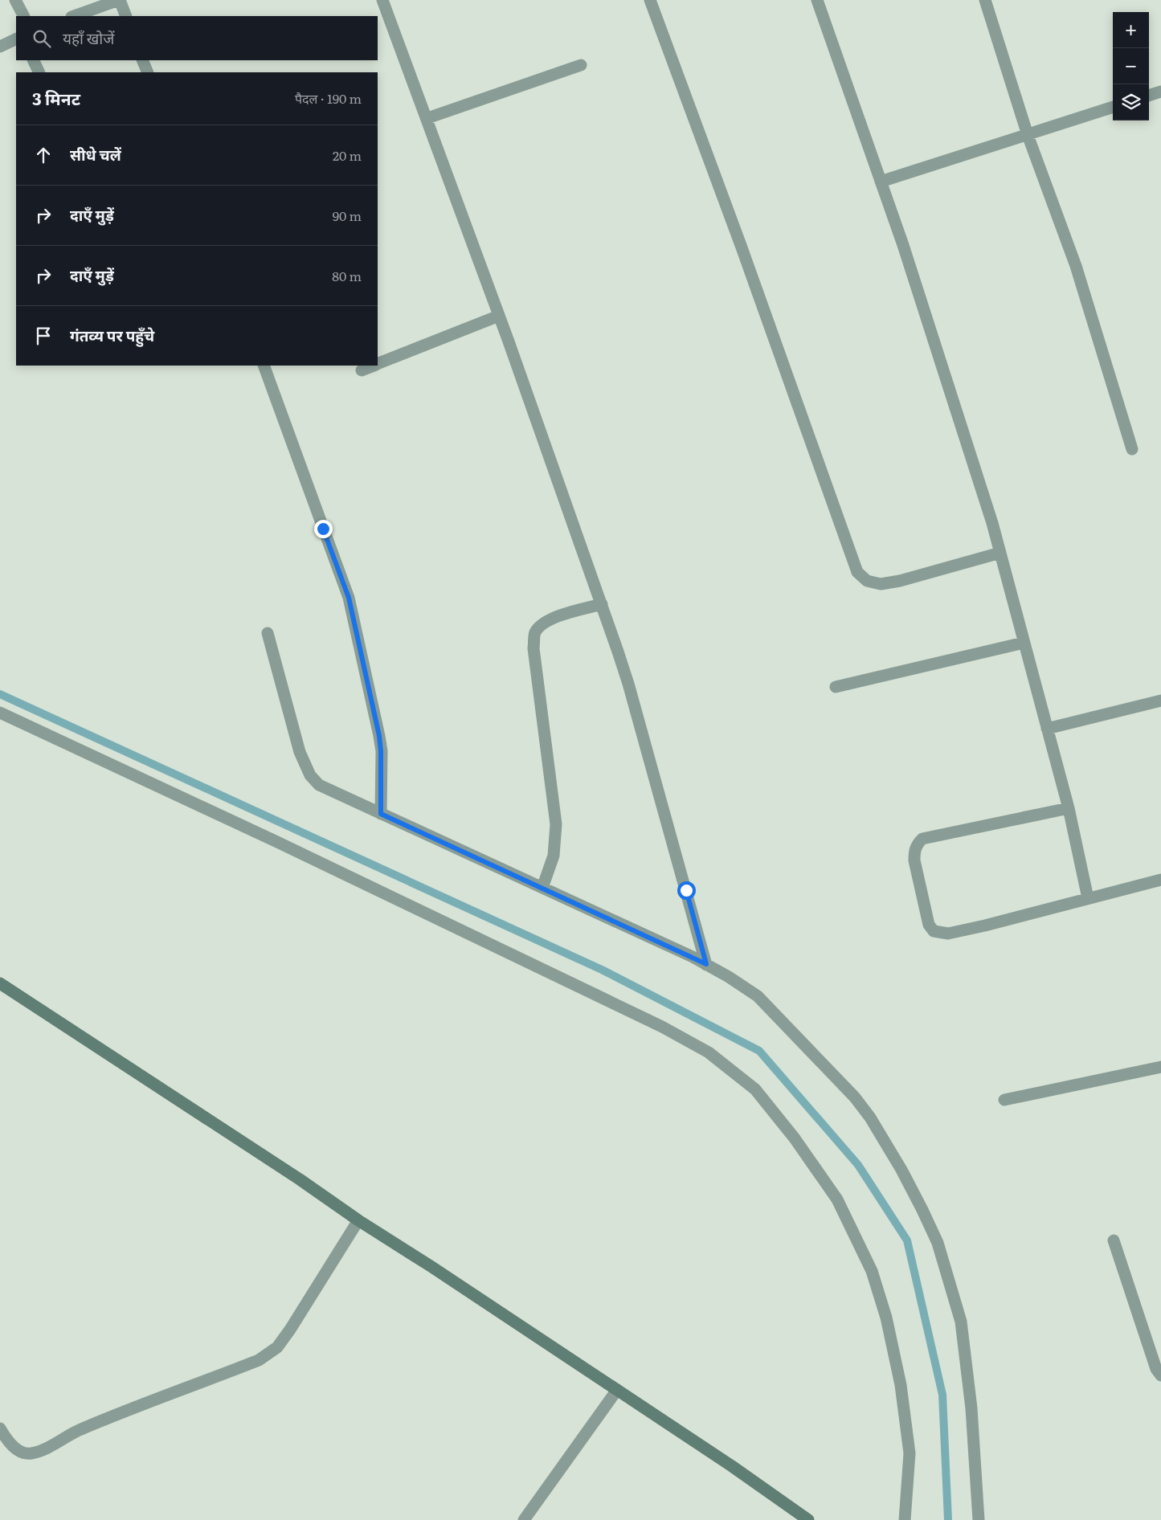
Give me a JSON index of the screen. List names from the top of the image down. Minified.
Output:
{"page":{"map_buttons":["+","−"],"search":"यहाँ खोजें","heading":["3 मिनट","पैदल · 190 m"],"list":[["सीधे चलें","20 m"],["दाएँ मुड़ें","90 m"],["दाएँ मुड़ें","80 m"],"गंतव्य पर पहुँचे"]}}
